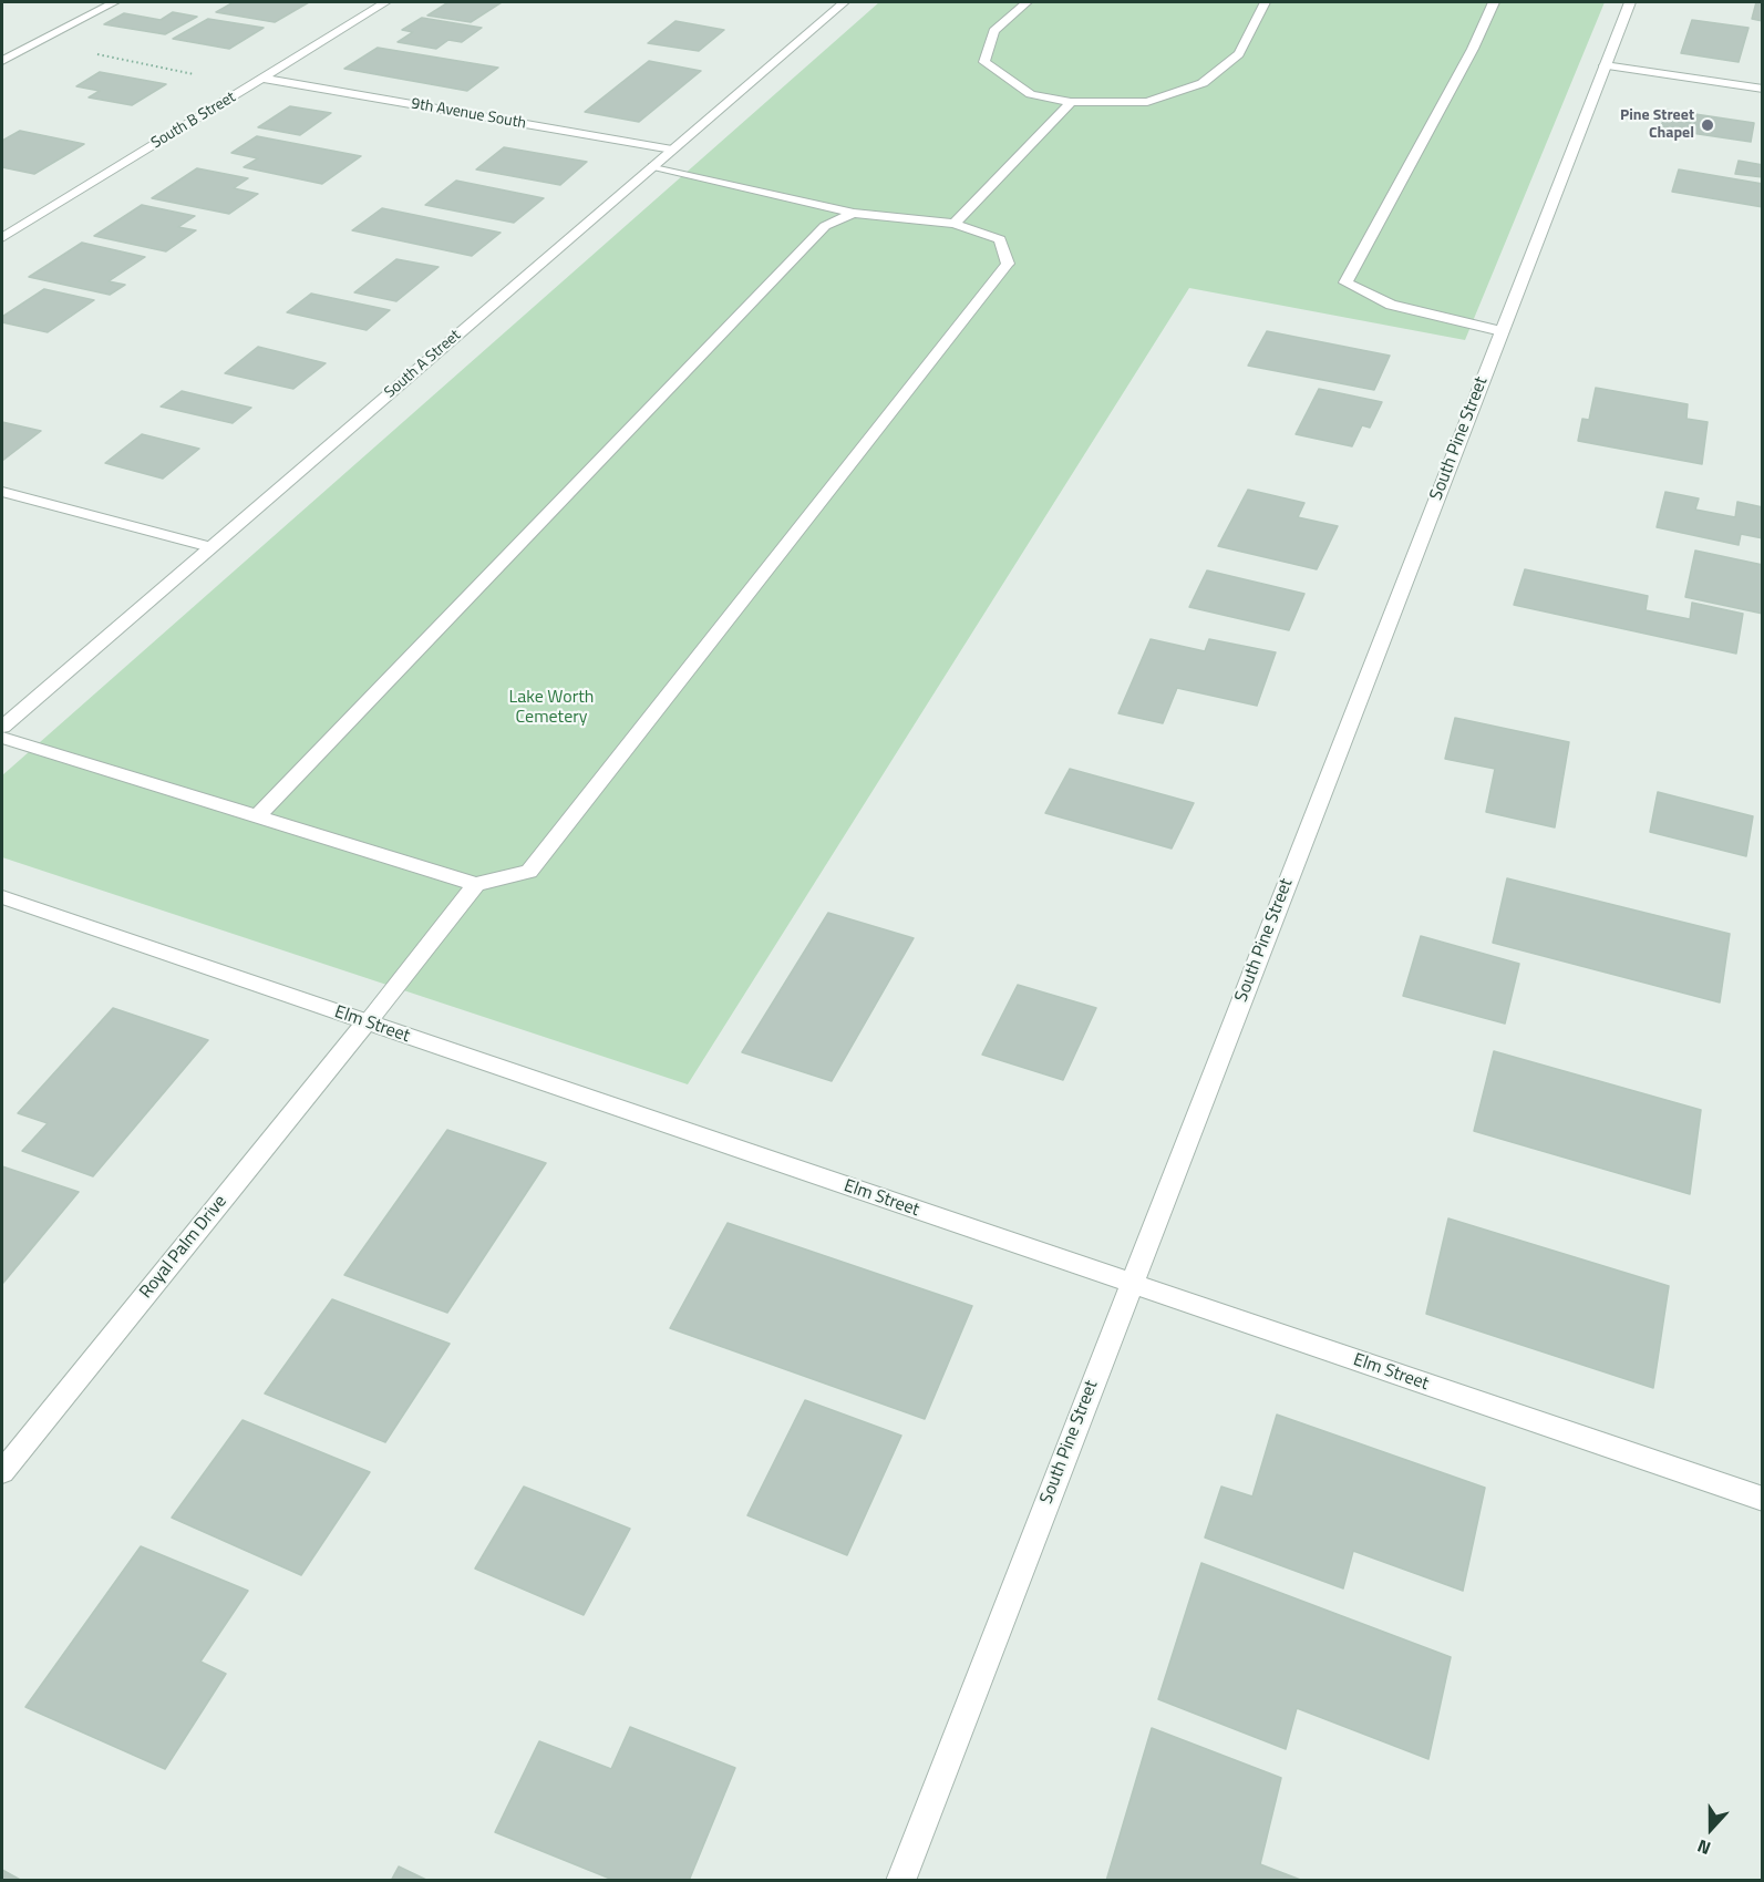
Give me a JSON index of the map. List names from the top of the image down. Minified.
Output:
{"streets":{"street":["9th Avenue South","South B Street","South A Street","South Pine Street","Elm Street","Royal Palm Drive"]},"crossings":[["9th Avenue South","South B Street"],["9th Avenue South","South A Street"],["South Pine Street","Elm Street"],["Elm Street","Royal Palm Drive"]],"parks":["Lake Worth Cemetery"],"places":["Pine Street Chapel"],"north":"bottom"}
